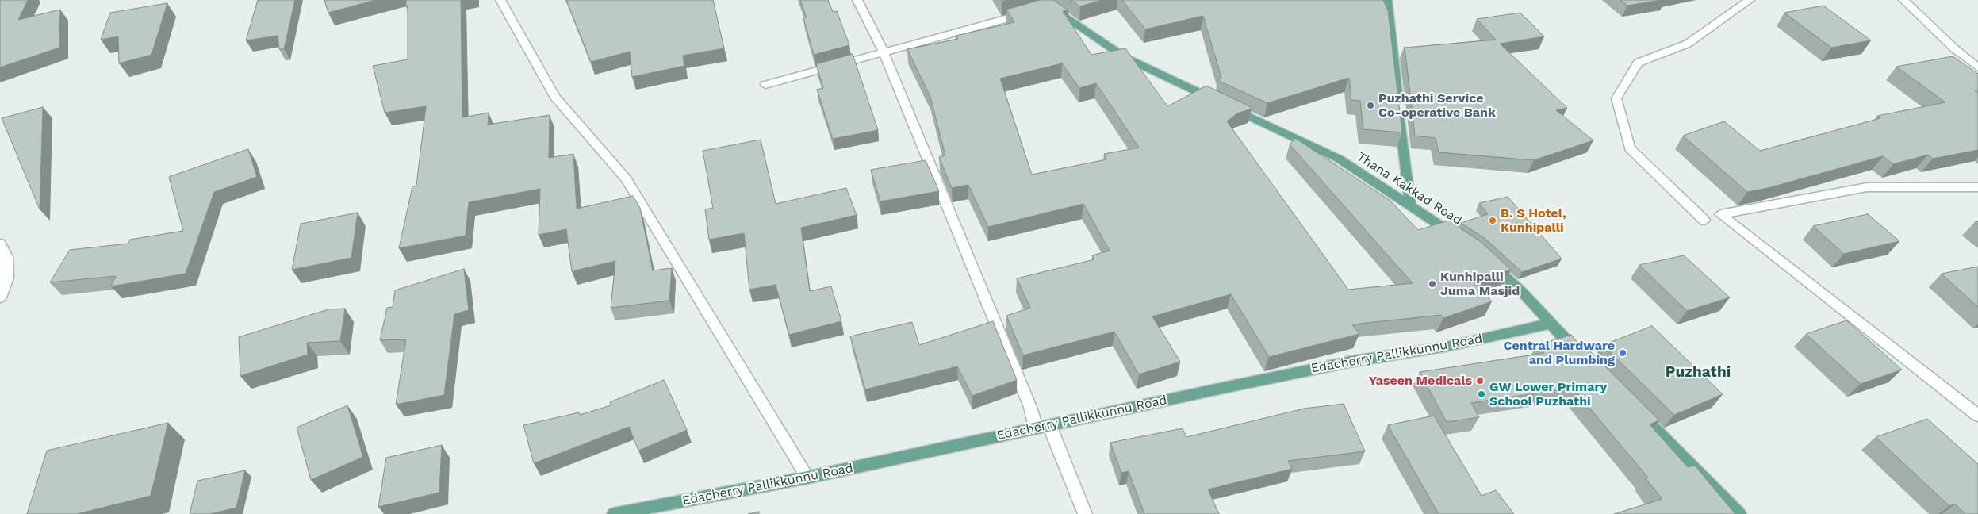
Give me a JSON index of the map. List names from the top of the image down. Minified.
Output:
{"streets":{"main road":["Thana Kakkad Road","Edacherry Pallikkunnu Road"]},"districts":["Puzhathi"],"places":["Puzhathi Service Co-operative Bank","B. S Hotel, Kunhipalli","Kunhipalli Juma Masjid","Central Hardware and Plumbing","Yaseen Medicals","GW Lower Primary School Puzhathi"]}
